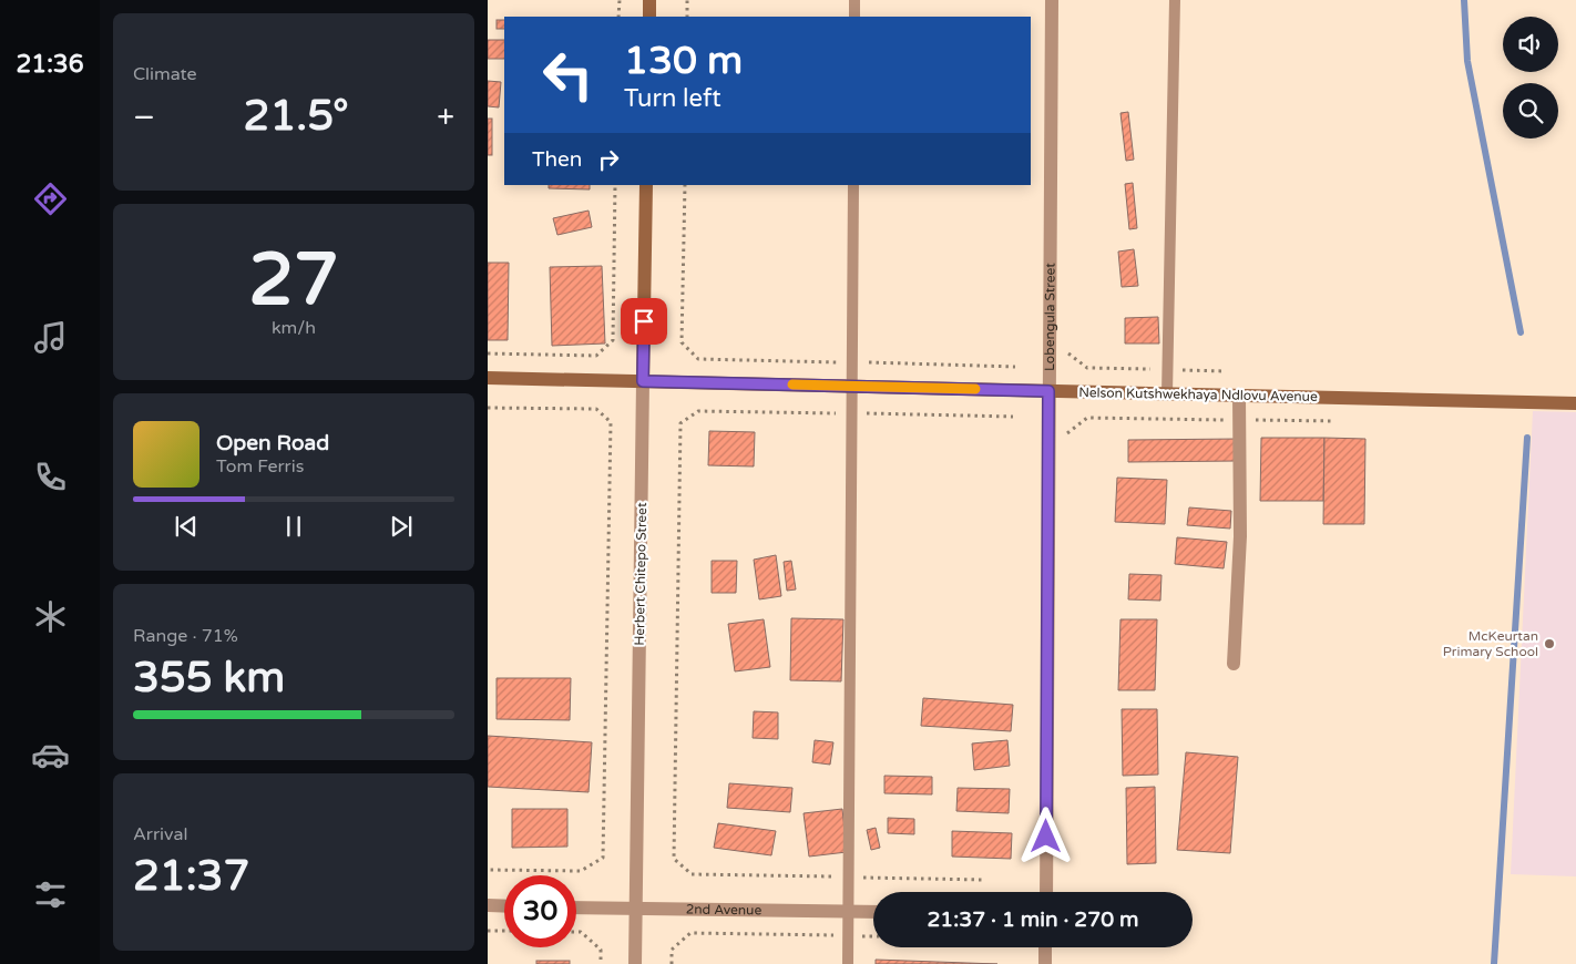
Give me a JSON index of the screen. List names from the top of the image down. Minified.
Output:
{"streets":{"street":["Lobengula Street","Nelson Kutshwekhaya Ndlovu Avenue","Herbert Chitepo Street","2nd Avenue"]},"crossings":[["Lobengula Street","Nelson Kutshwekhaya Ndlovu Avenue"],["Nelson Kutshwekhaya Ndlovu Avenue","Herbert Chitepo Street"],["Herbert Chitepo Street","2nd Avenue"]],"places":["McKeurtan Primary School"],"page":{"tabs":"21:36","tile":["Climate",["27","km/h"],["Range · 71%","355 km"],["Arrival","21:37"]],"turn":["130 m","Turn left"],"heat":["−","21.5°","+"],"then":"Then","song":["Open Road","Tom Ferris"],"limit":"30","trip":"21:37 · 1 min · 270 m"}}
